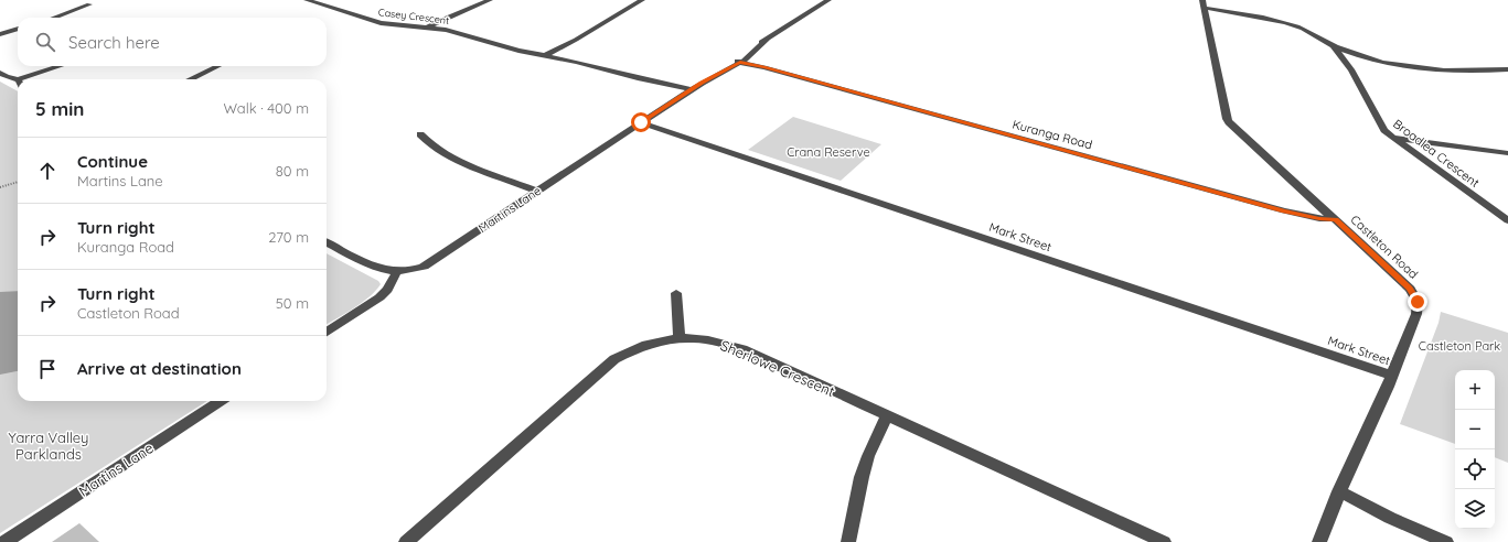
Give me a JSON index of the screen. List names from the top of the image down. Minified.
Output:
{"streets":{"street":["Casey Crescent","Kuranga Road","Broadlea Crescent","Martins Lane","Mark Street","Castleton Road","Sherlowe Crescent"]},"crossings":[["Casey Crescent","Martins Lane"],["Kuranga Road","Martins Lane"],["Kuranga Road","Castleton Road"],["Broadlea Crescent","Castleton Road"],["Martins Lane","Mark Street"],["Mark Street","Castleton Road"]],"parks":["Crana Reserve","Castleton Park","Yarra Valley Parklands"],"page":{"search":"Search here","heading":["5 min","Walk · 400 m"],"list":[["Continue","Martins Lane","80 m"],["Turn right","Kuranga Road","270 m"],["Turn right","Castleton Road","50 m"],"Arrive at destination"],"map_buttons":["+","−"]}}
